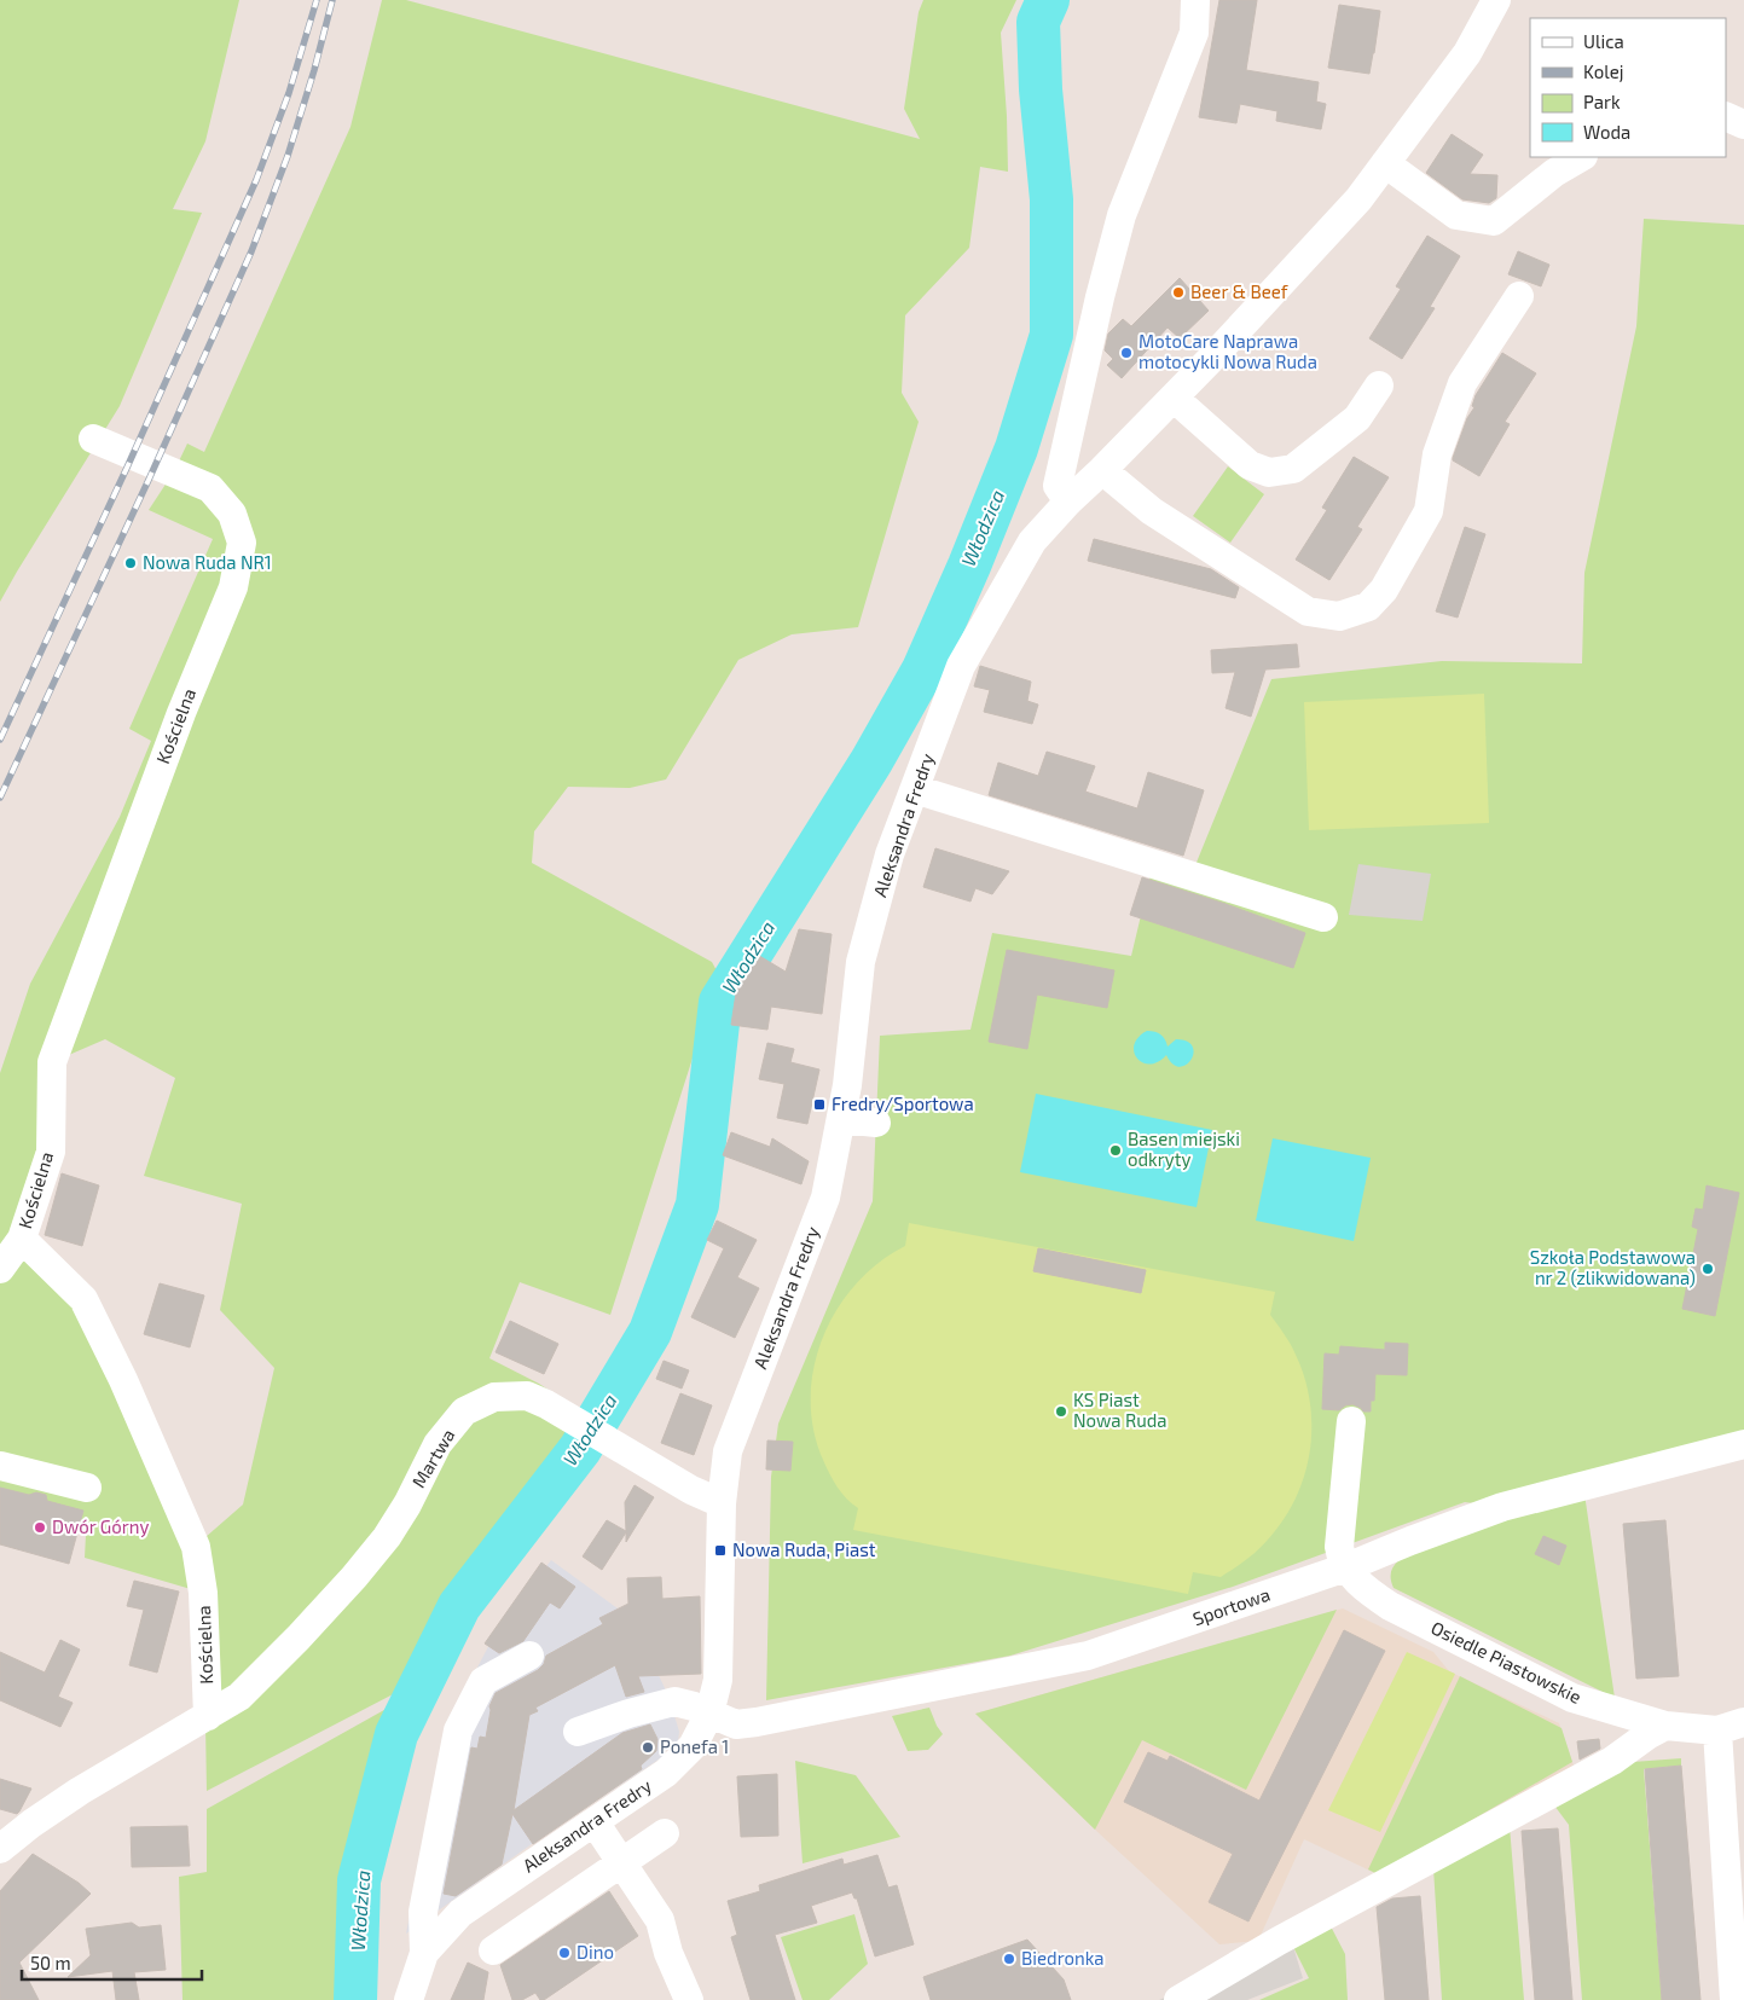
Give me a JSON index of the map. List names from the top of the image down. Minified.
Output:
{"streets":{"street":["Kościelna","Aleksandra Fredry","Martwa","Sportowa","Osiedle Piastowskie"]},"crossings":[["Kościelna","Martwa"],["Aleksandra Fredry","Martwa"],["Aleksandra Fredry","Sportowa"],["Sportowa","Osiedle Piastowskie"]],"water":["Włodzica"],"places":{"other":["Beer & Beef","MotoCare Naprawa motocykli Nowa Ruda","Nowa Ruda NR1","Basen miejski odkryty","Szkoła Podstawowa nr 2 (zlikwidowana)","KS Piast Nowa Ruda","Dwór Górny","Ponefa 1","Dino","Biedronka"],"transit":["Fredry/Sportowa","Nowa Ruda, Piast"]},"legend":["Ulica","Kolej","Park","Woda"],"scale_bar":"50 m"}
